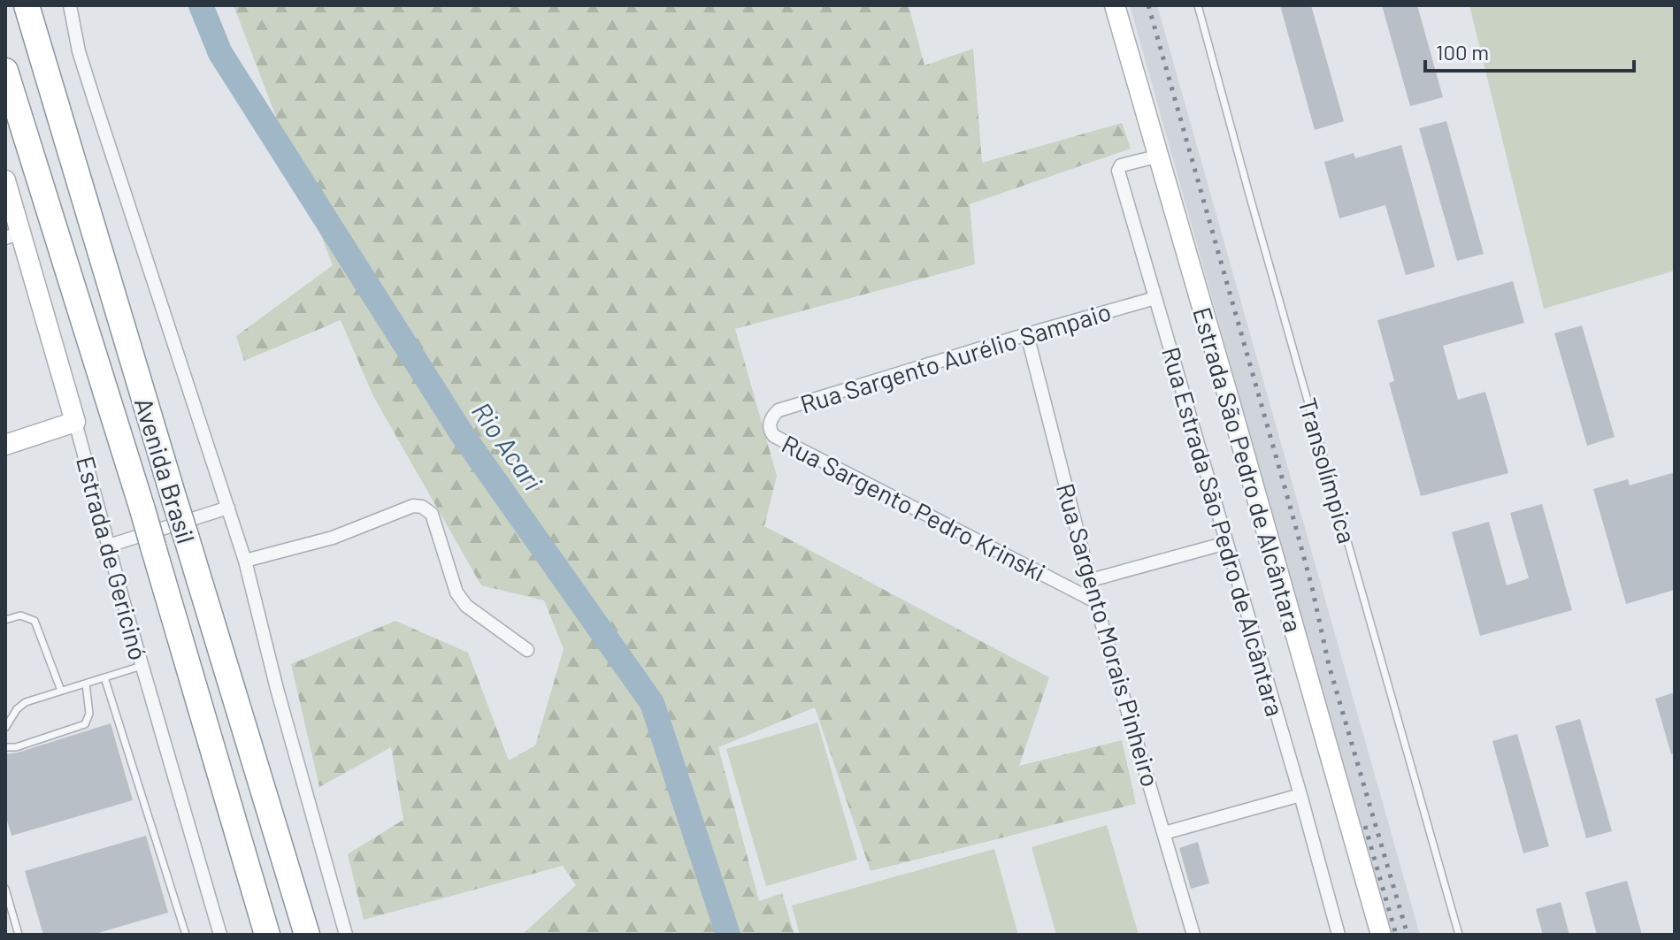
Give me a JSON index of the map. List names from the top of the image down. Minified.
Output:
{"streets":{"highway":["Avenida Brasil"],"street":["Rua Sargento Aurélio Sampaio","Estrada São Pedro de Alcântara","Rua Sargento Pedro Krinski","Rua Estrada São Pedro de Alcântara","Estrada de Gericinó","Rua Sargento Morais Pinheiro"],"lane":["Transolímpica"]},"crossings":[["Rua Sargento Aurélio Sampaio","Rua Sargento Pedro Krinski"],["Rua Sargento Aurélio Sampaio","Rua Estrada São Pedro de Alcântara"],["Rua Sargento Aurélio Sampaio","Rua Sargento Morais Pinheiro"],["Estrada São Pedro de Alcântara","Rua Estrada São Pedro de Alcântara"],["Rua Sargento Pedro Krinski","Rua Sargento Morais Pinheiro"]],"water":["Rio Acari"],"scale_bar":"100 m"}
